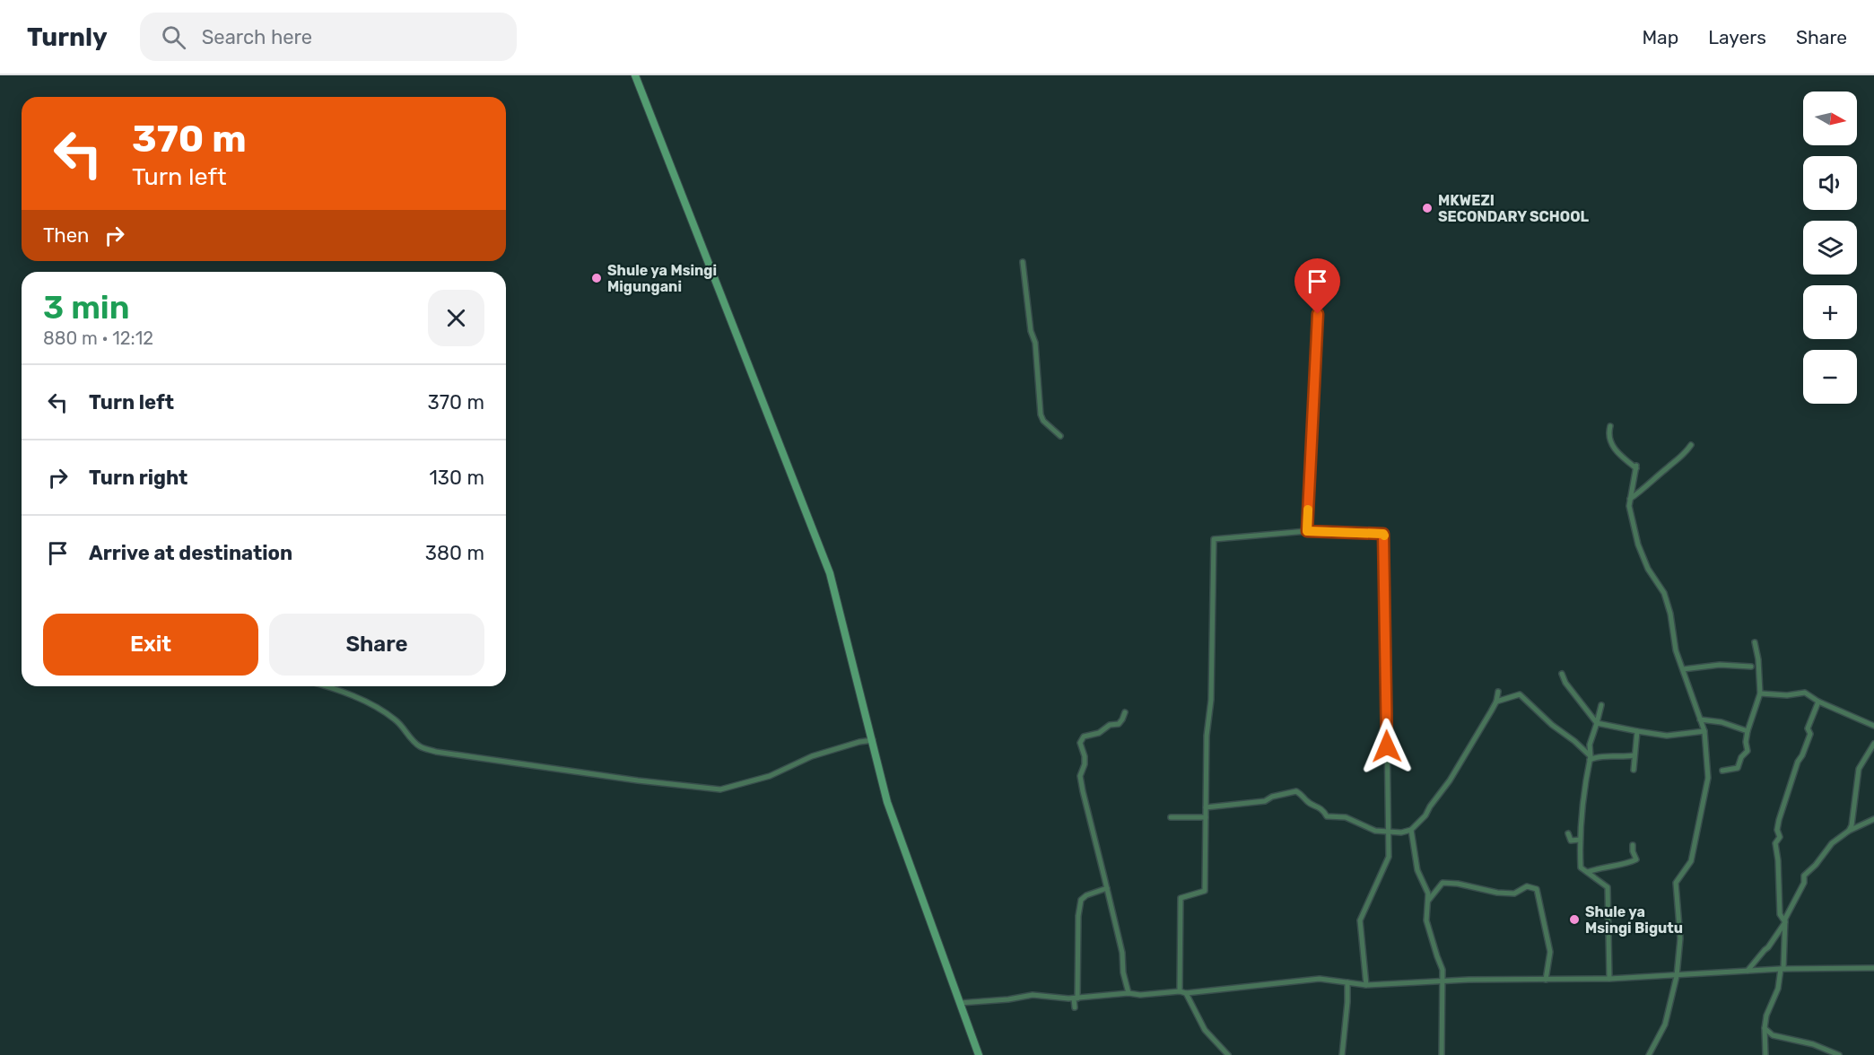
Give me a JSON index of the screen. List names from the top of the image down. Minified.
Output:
{"places":["MKWEZI SECONDARY SCHOOL","Shule ya Msingi Migungani","Shule ya Msingi Bigutu"],"north":"right","page":{"header":"Turnly","search":"Search here","nav":["Map","Layers","Share"],"map_buttons":["+","−"],"turn":["370 m","Turn left"],"then":"Then","heading":["3 min","880 m · 12:12"],"list":[{"name":"Turn left","value":"370 m"},{"name":"Turn right","value":"130 m"},{"name":"Arrive at destination","value":"380 m"}],"buttons":["Exit","Share"]}}
